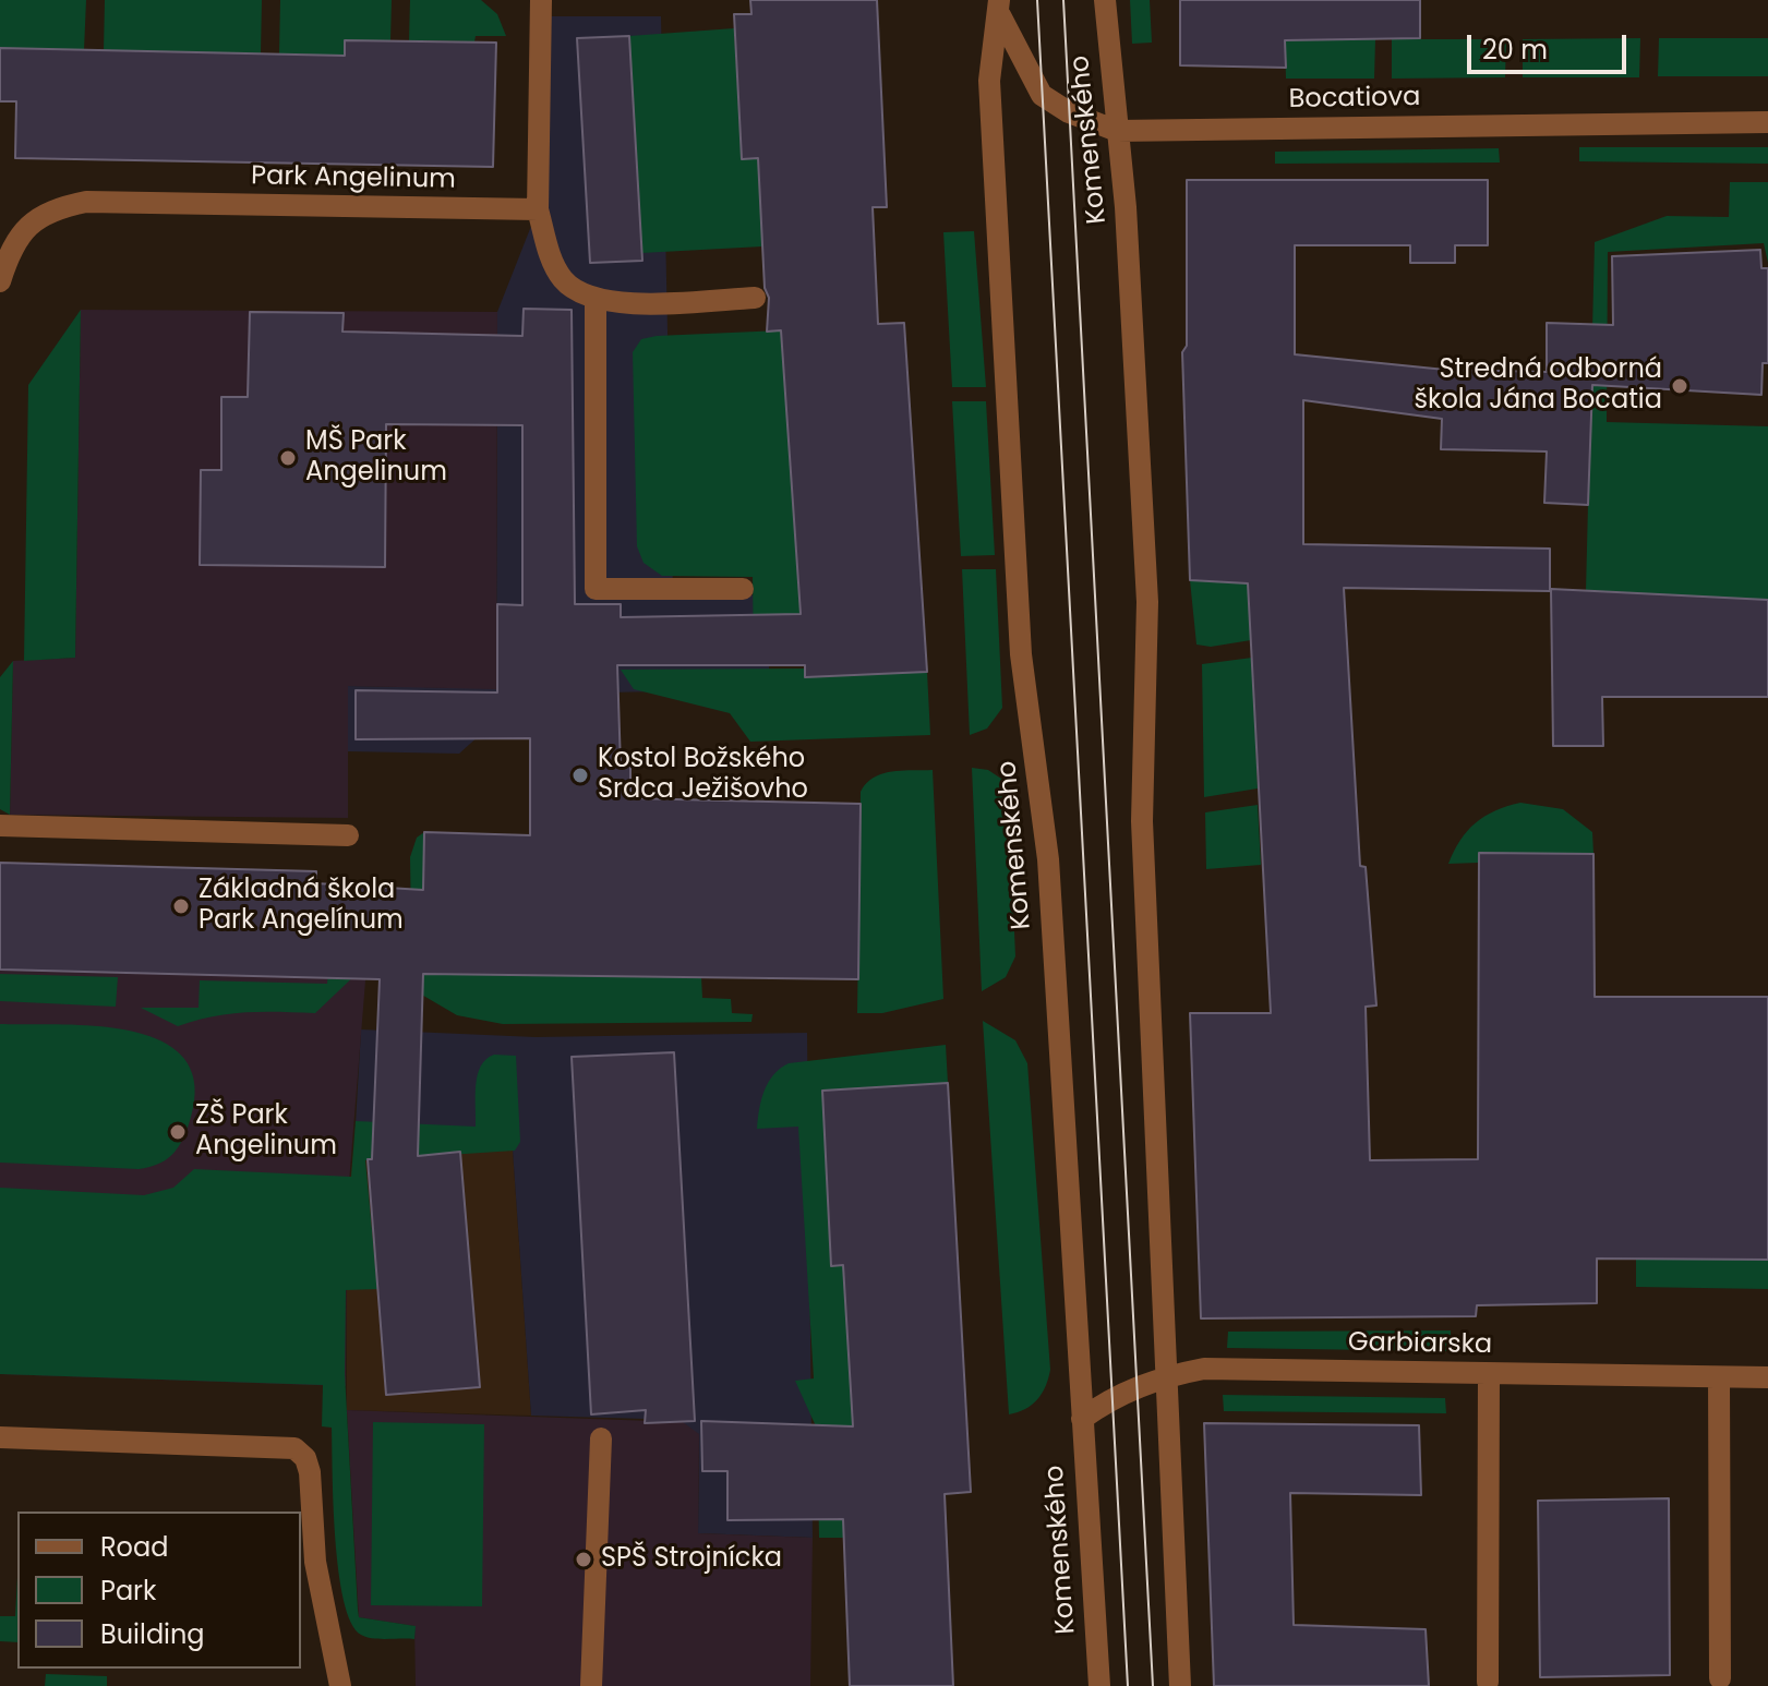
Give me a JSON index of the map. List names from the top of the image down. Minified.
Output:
{"streets":{"street":["Bocatiova","Komenského","Park Angelinum","Garbiarska"]},"crossings":[["Bocatiova","Komenského"],["Komenského","Garbiarska"]],"places":["Stredná odborná škola Jána Bocatia","MŠ Park Angelinum","Kostol Božského Srdca Ježišovho","Základná škola Park Angelínum","ZŠ Park Angelinum","SPŠ Strojnícka"],"legend":["Road","Park","Building"],"scale_bar":"20 m"}
